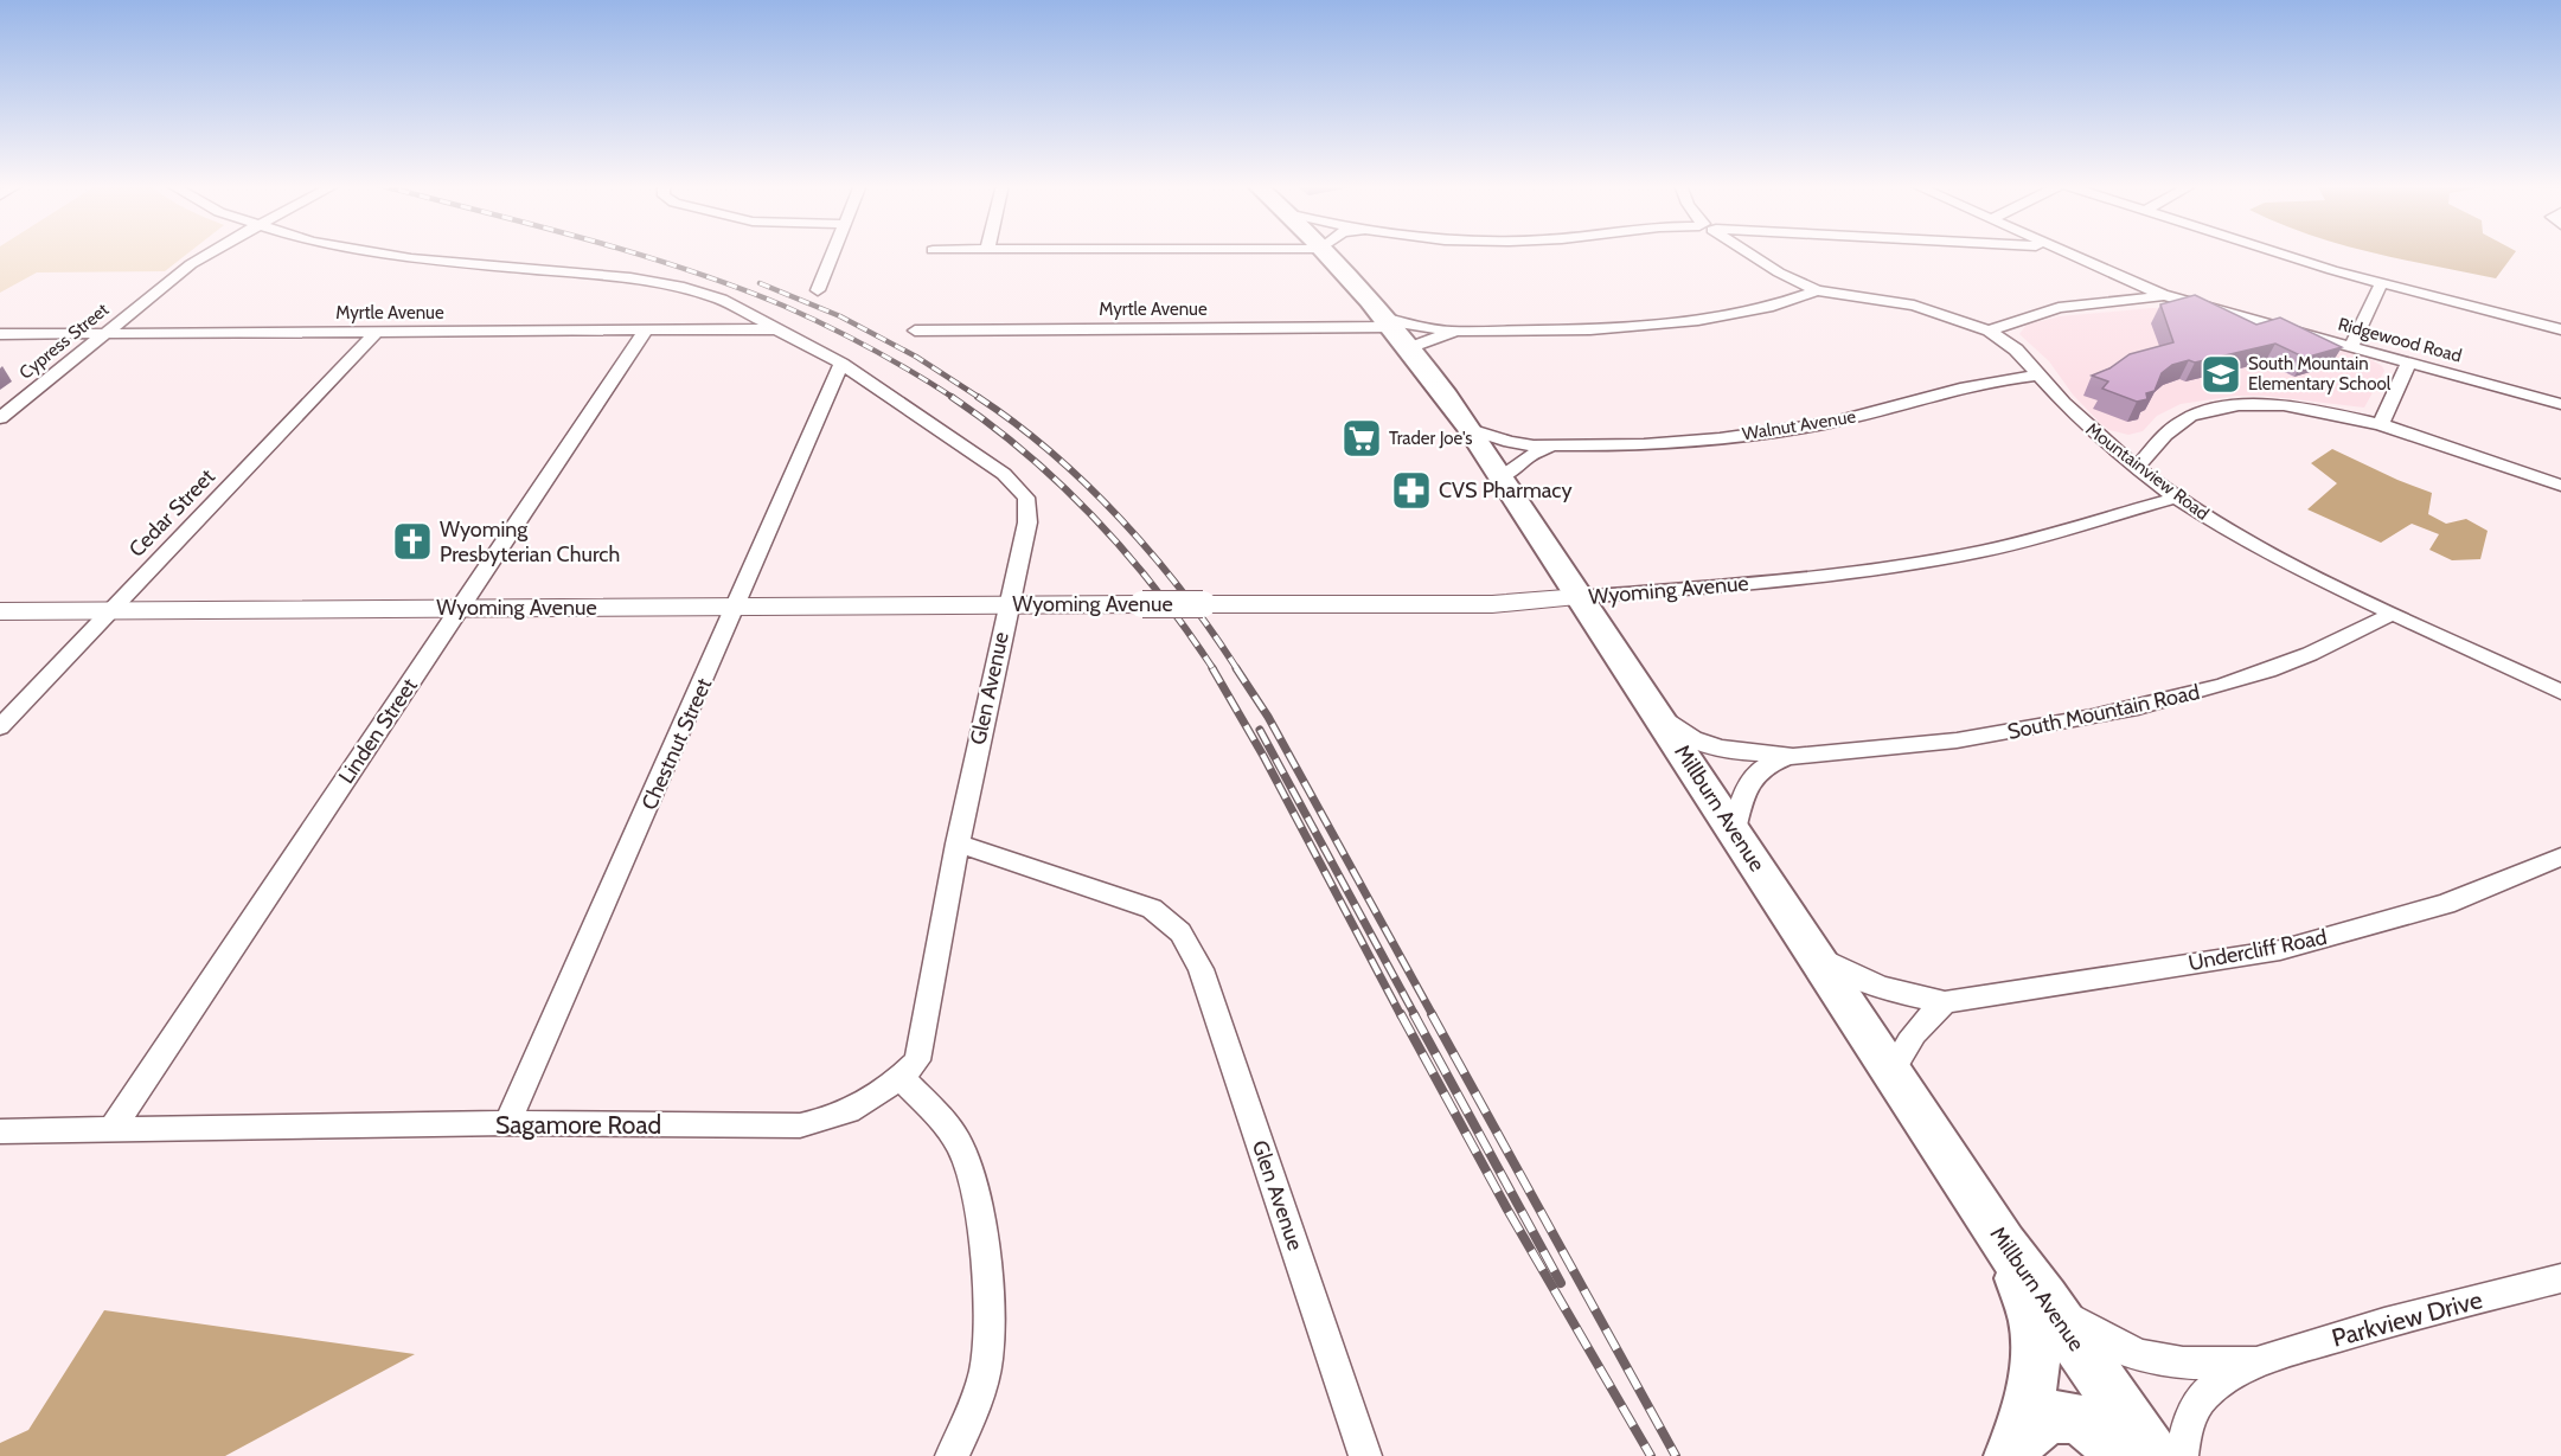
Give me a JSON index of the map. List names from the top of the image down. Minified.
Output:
{"streets":{"main road":["Wyoming Avenue","Millburn Avenue"],"street":["Myrtle Avenue","Ridgewood Road","Cypress Street","Walnut Avenue","Mountainview Road","Cedar Street","Glen Avenue","South Mountain Road","Linden Street","Chestnut Street","Undercliff Road","Sagamore Road","Parkview Drive"]},"crossings":[["Myrtle Avenue","Cypress Street"],["Myrtle Avenue","Mountainview Road"],["Myrtle Avenue","Cedar Street"],["Myrtle Avenue","Glen Avenue"],["Myrtle Avenue","Linden Street"],["Myrtle Avenue","Millburn Avenue"],["Walnut Avenue","Mountainview Road"],["Walnut Avenue","Millburn Avenue"],["Mountainview Road","Wyoming Avenue"],["Mountainview Road","South Mountain Road"],["Cedar Street","Wyoming Avenue"],["Wyoming Avenue","Glen Avenue"],["Wyoming Avenue","Linden Street"],["Wyoming Avenue","Chestnut Street"],["Wyoming Avenue","Millburn Avenue"],["Glen Avenue","Chestnut Street"],["Glen Avenue","Sagamore Road"],["South Mountain Road","Millburn Avenue"],["Linden Street","Sagamore Road"],["Chestnut Street","Sagamore Road"],["Millburn Avenue","Undercliff Road"],["Millburn Avenue","Parkview Drive"]],"places":{"school or university":["South Mountain Elementary School"],"supermarket":["Trader Joe's"],"pharmacy":["CVS Pharmacy"],"church":["Wyoming Presbyterian Church"]}}
